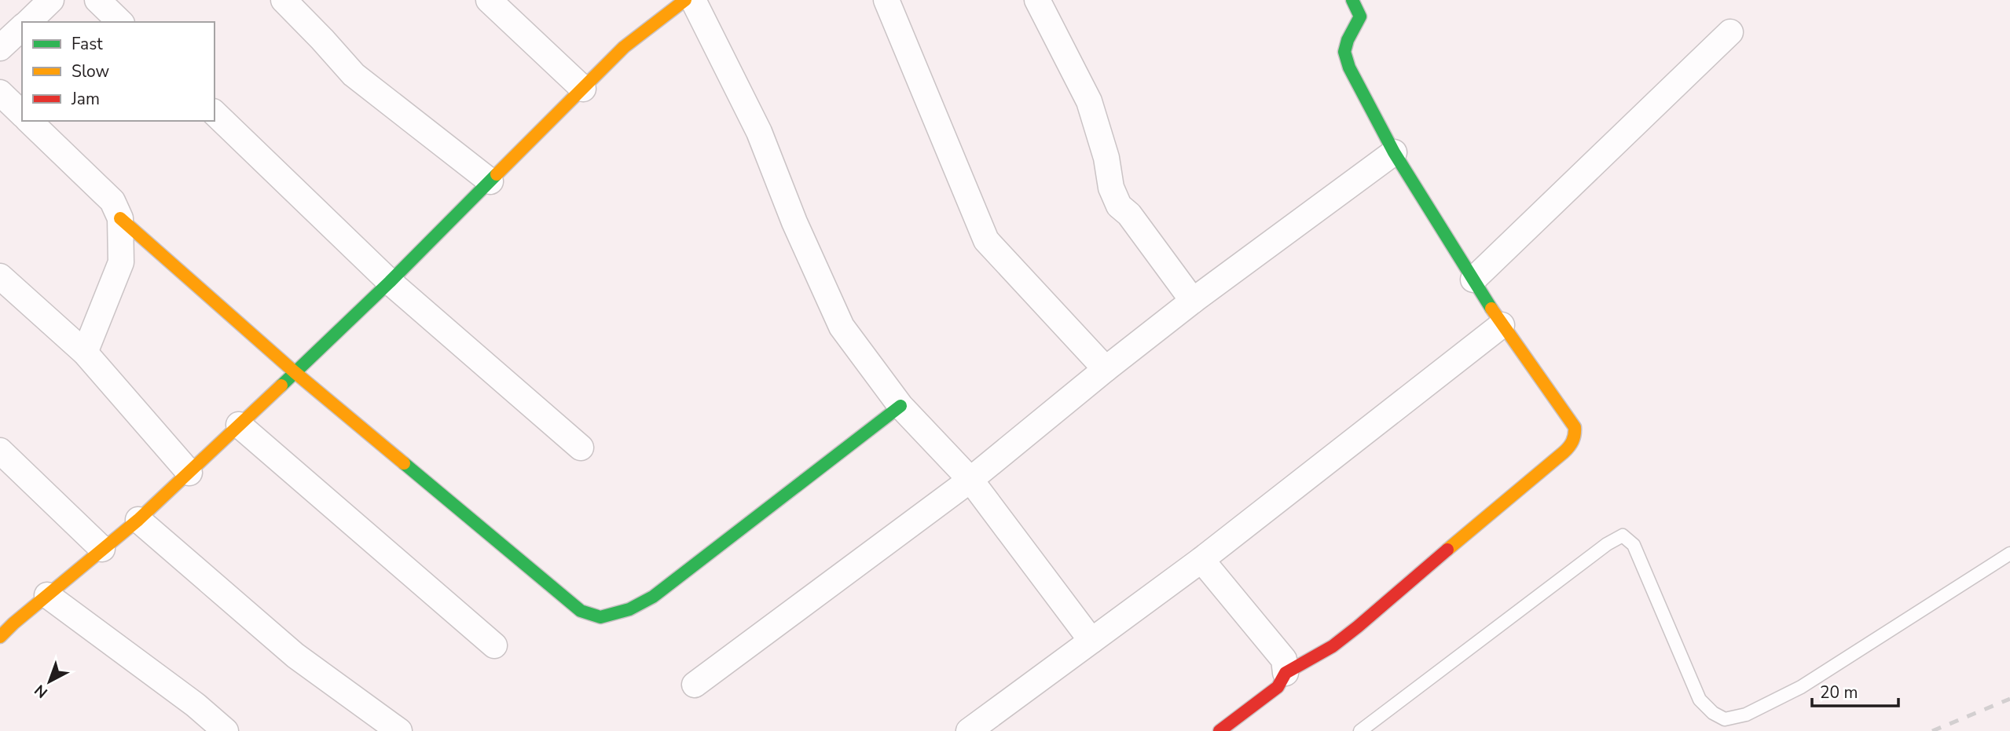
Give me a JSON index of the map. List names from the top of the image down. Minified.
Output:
{"legend":["Fast","Slow","Jam"],"scale_bar":"20 m","north":"bottom left"}
